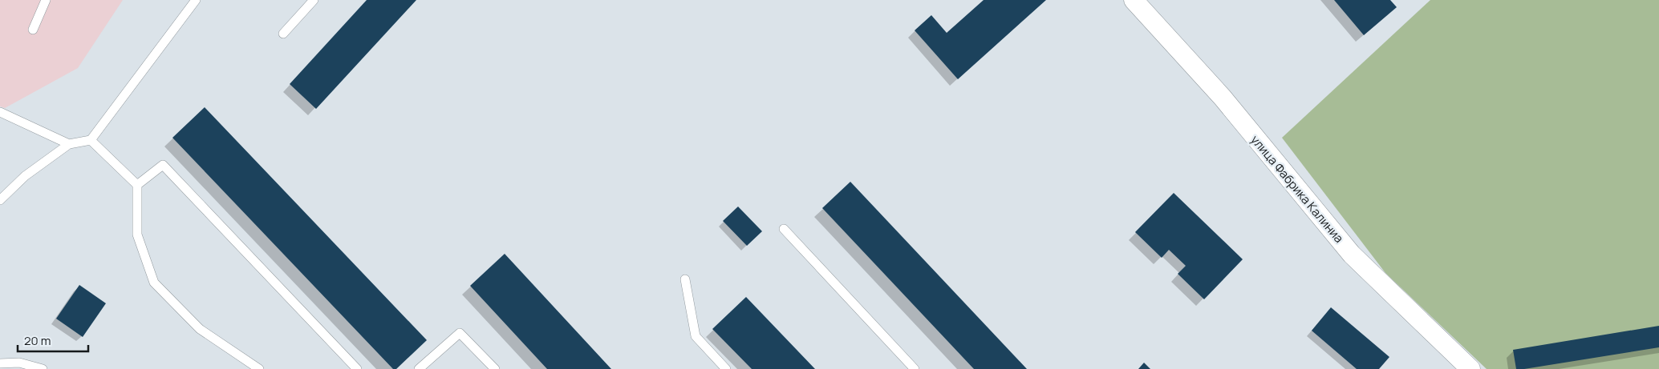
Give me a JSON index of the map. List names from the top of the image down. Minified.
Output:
{"streets":{"street":["улица Фабрика Калиниа"]},"scale_bar":"20 m"}
